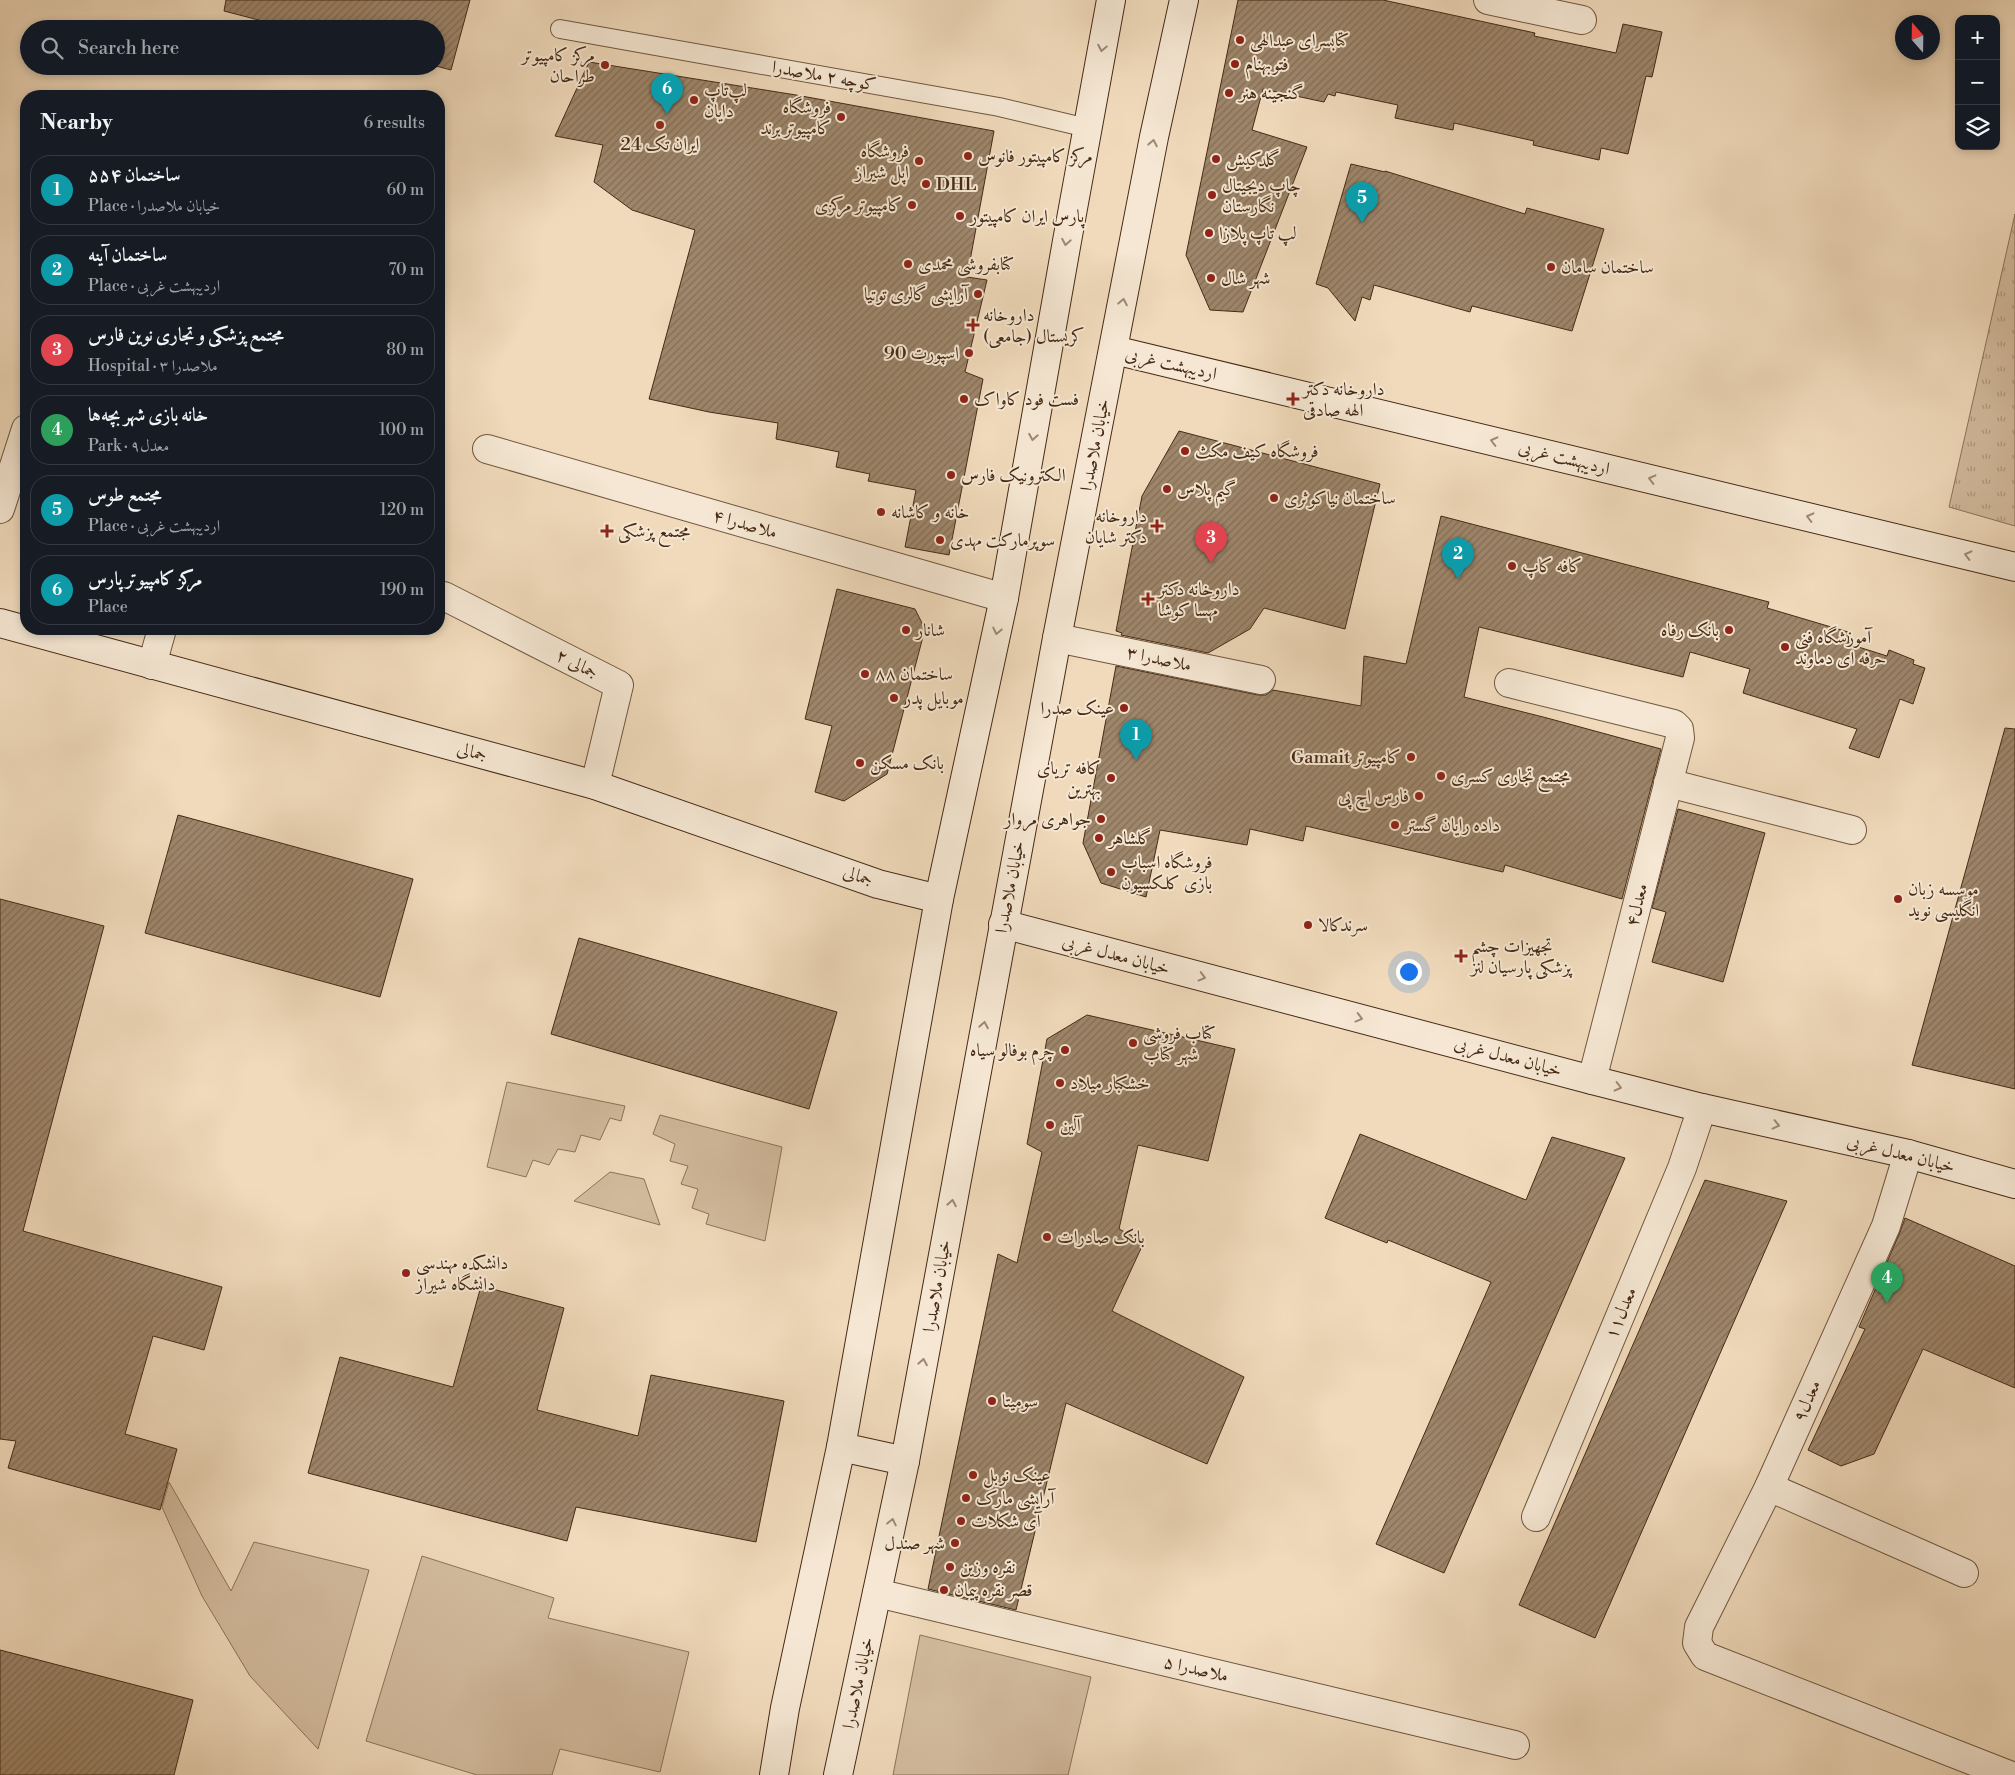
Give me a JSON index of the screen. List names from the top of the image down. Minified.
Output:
{"streets":{"street":["اردیبهشت غربی","خیابان ملاصدرا","۴ ملاصدرا","۳ ملاصدرا","۲ جمالی","جمالی","معدل۴","خیابان معدل غربی","معدل۱۱","معدل۹","۵ ملاصدرا"],"lane":["کوچه ۲ ملاصدرا"]},"crossings":[["اردیبهشت غربی","خیابان ملاصدرا"],["خیابان ملاصدرا","۳ ملاصدرا"],["خیابان ملاصدرا","خیابان معدل غربی"],["خیابان ملاصدرا","۵ ملاصدرا"],["۲ جمالی","جمالی"],["معدل۴","خیابان معدل غربی"],["خیابان معدل غربی","معدل۱۱"],["خیابان معدل غربی","معدل۹"]],"one_way":["اردیبهشت غربی","خیابان معدل غربی"],"places":{"other":["کتابسرای عبدالهی","فتوبهنام","مرکز کامپیوتر طراحان","گنجينه هنر","لپ‌تاپ دایان","فروشگاه کامپیوتر برند","ایران تک 24","مرکز کامپیتور فانوس","گلدکیش","فروشگاه اپل شیراز","DHL","چاپ دیجیتال نگارستان","کامپیوتر مرکزی","پارس ایران کامپیتور","لپ تاپ پلازا","کتابفروشی محمدی","ساختمان سامان","شهر شال","آرایشی گالری توتیا","اسپورت 90","فست فود کاواک","فروشگاه کیف مکث","الکترونیک فارس","گیم پلاس","ساختمان نیاکوثری","خانه و کاشانه","سوپرمارکت مهدی","کافه کاپ","شانار","بانک رفاه","آموزشگاه فنی حرفه ای دماوند","ساختمان ۸۸","موبایل پدر","عینک صدرا","Gamait کامپیوتر","بانک مسکن","مجتمع تجاری کسری","کافه تریای بهترین","فارس اچ پی","جواهری مروار","داده رایان گستر","گلشاهر","فروشگاه‌ اسباب بازی کلکسیون","موسسه زبان انگلیسی نوید","سرندکالا","کتاب فروشی شهر کتاب","چرم بوفالو سیاه","خشکبار میلاد","آلین","بانک صادرات","دانشکده مهندسی دانشگاه شیراز","سومیتا","عینک نوبل","آرایشی مارک","آی شکلات","شهر صندل","نقره وزین","قصر نقره پیمان"],"health":["داروخانه کریستال (جامعی)","داروخانه دکتر الهه صادقی","داروخانه دکتر شایان","مجتمع پزشکی","داروخانه دکتر مهسا کوشا","تجهیزات چشم پزشکی پارسیان لنز"]},"north":"top","page":{"map_buttons":["+","−"],"search":"Search here","pins":["6","5","3","2","1","4"],"heading":["Nearby","6 results"],"list":[{"mark":"1","name":"ساختمان ۵۵۴","note":"Place · خیابان ملاصدرا","value":"60 m"},{"mark":"2","name":"ساختمان آینه","note":"Place · اردیبهشت غربی","value":"70 m"},{"mark":"3","name":"مجتمع پزشکی و تجاری نوین فارس","note":"Hospital · ۳ ملاصدرا","value":"80 m"},{"mark":"4","name":"خانه بازی شهر بچه‌ها","note":"Park · معدل۹","value":"100 m"},{"mark":"5","name":"مجتمع طوس","note":"Place · اردیبهشت غربی","value":"120 m"},{"mark":"6","name":"مرکز کامپیوتر پارس","note":"Place","value":"190 m"}]}}
